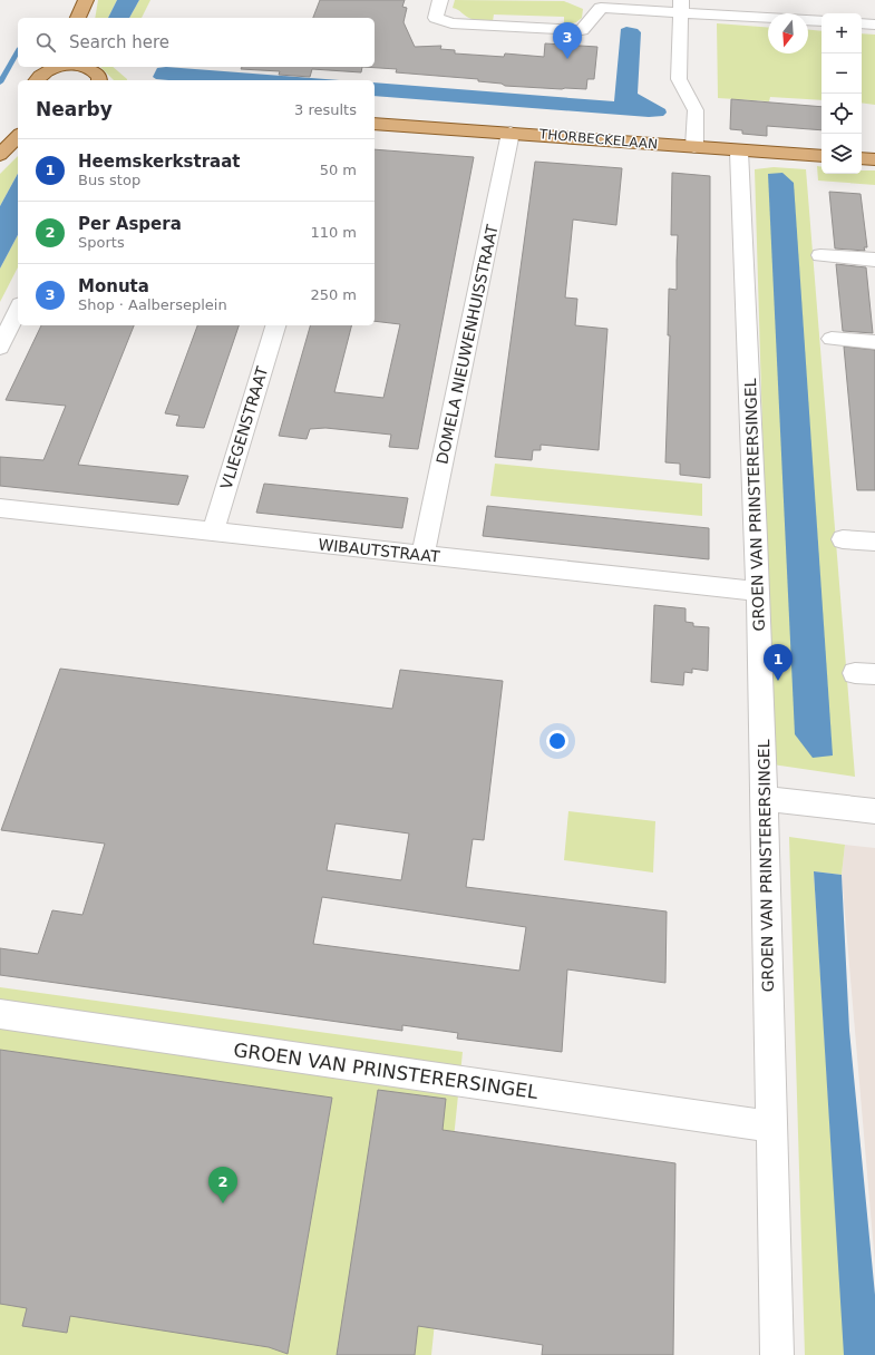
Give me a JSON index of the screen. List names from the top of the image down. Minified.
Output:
{"streets":{"main road":["THORBECKELAAN"],"street":["DOMELA NIEUWENHUISSTRAAT","VLIEGENSTRAAT","GROEN VAN PRINSTERERSINGEL","WIBAUTSTRAAT"]},"crossings":[["THORBECKELAAN","DOMELA NIEUWENHUISSTRAAT"],["THORBECKELAAN","GROEN VAN PRINSTERERSINGEL"],["DOMELA NIEUWENHUISSTRAAT","WIBAUTSTRAAT"],["VLIEGENSTRAAT","WIBAUTSTRAAT"],["GROEN VAN PRINSTERERSINGEL","WIBAUTSTRAAT"]],"north":"bottom","page":{"map_buttons":["+","−"],"search":"Search here","pins":["3","1","2"],"heading":["Nearby","3 results"],"list":[{"mark":"1","name":"Heemskerkstraat","note":"Bus stop","value":"50 m"},{"mark":"2","name":"Per Aspera","note":"Sports","value":"110 m"},{"mark":"3","name":"Monuta","note":"Shop · Aalberseplein","value":"250 m"}]}}
